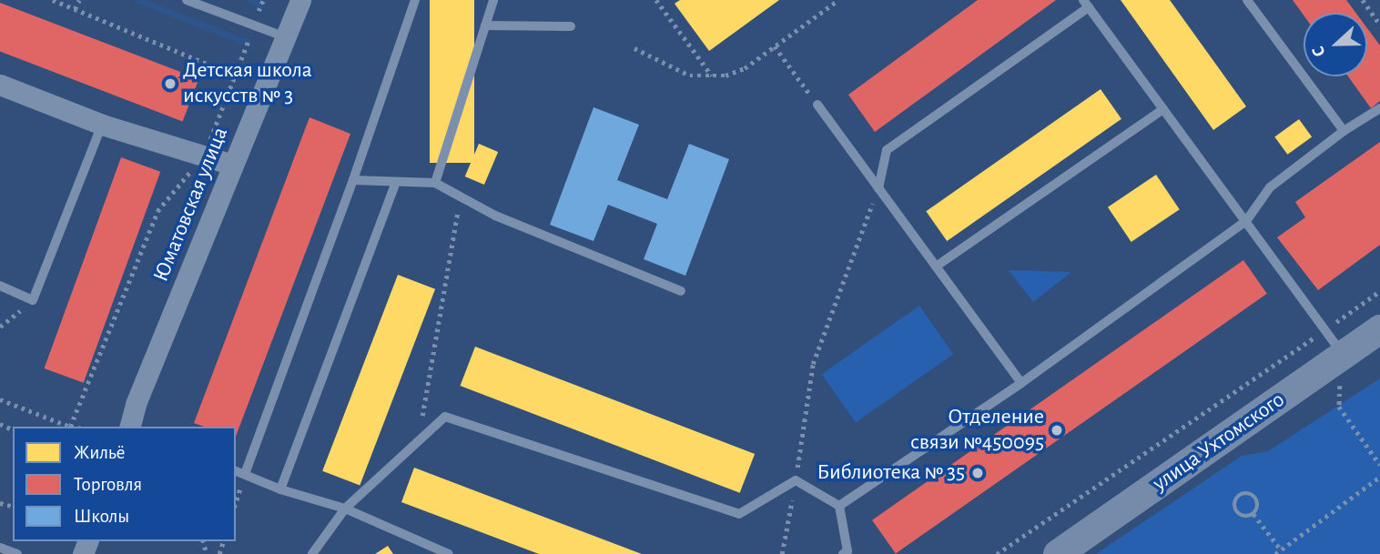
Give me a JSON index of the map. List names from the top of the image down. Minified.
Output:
{"streets":{"street":["Юматовская улица","улица Ухтомского"]},"places":["Детская школа искусств № 3","Отделение связи №450095","Библиотека № 35"],"legend":["Жильё","Торговля","Школы"],"north":"left"}
